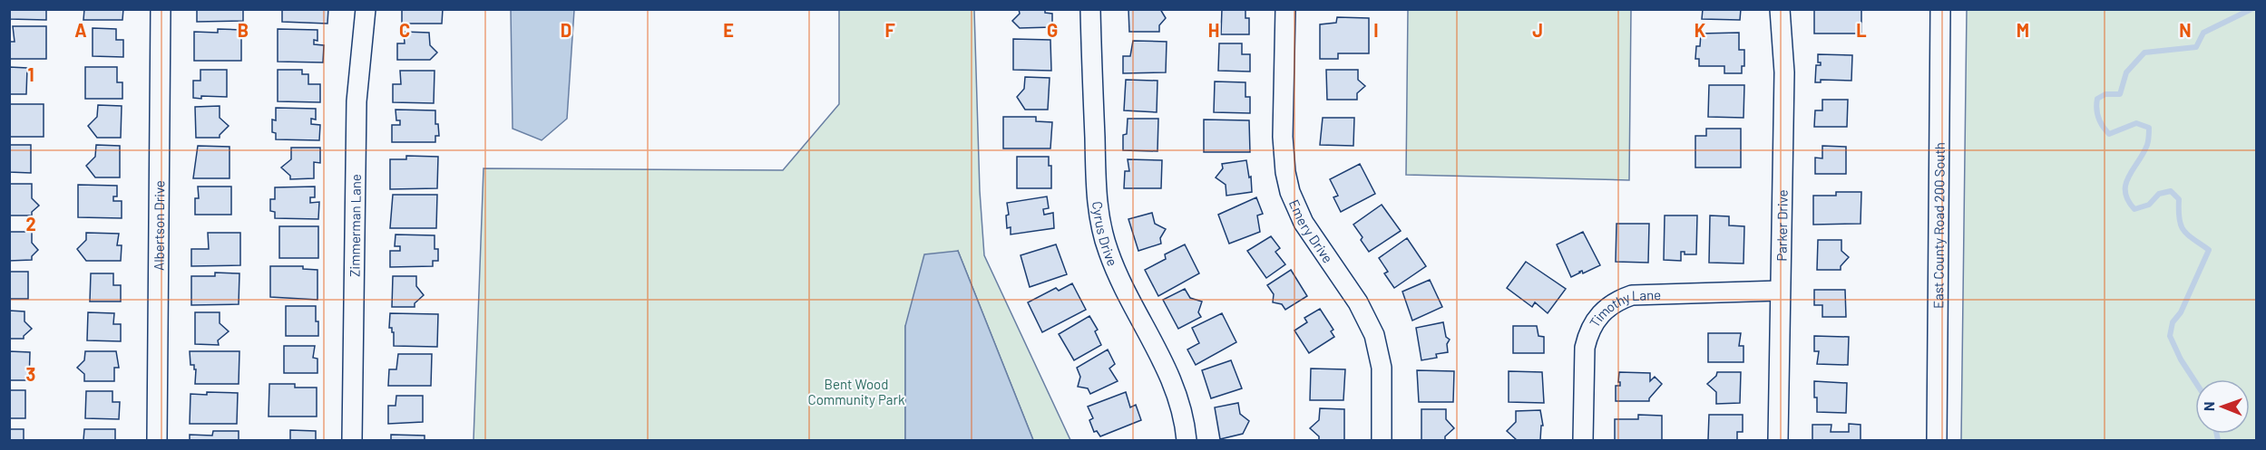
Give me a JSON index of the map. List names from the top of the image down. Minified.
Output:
{"streets":{"street":["Albertson Drive","Zimmerman Lane","Parker Drive","East County Road 200 South","Emery Drive","Cyrus Drive","Timothy Lane"]},"crossings":[["Parker Drive","Timothy Lane"]],"parks":["Bent Wood Community Park"],"north":"left","grid":{"columns":["A","B","C","D","E","F","G","H","I","J","K","L","M","N"],"rows":["1","2","3"]}}
